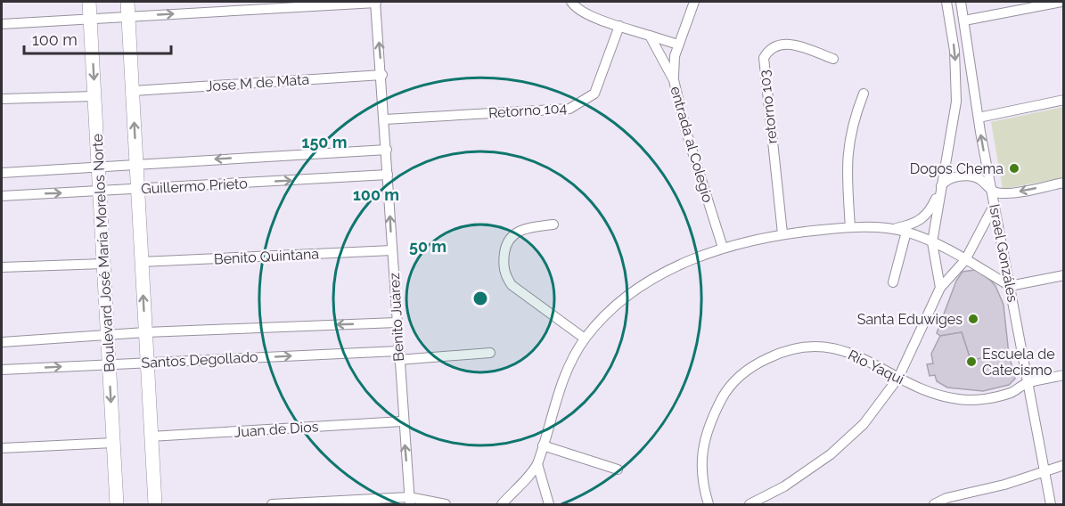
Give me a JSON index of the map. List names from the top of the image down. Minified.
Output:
{"streets":{"main road":["Boulevard José María Morelos Norte"],"street":["Jose M de Mata","retorno 103","Retorno 104","entrada al Colegio","Guillermo Prieto","Israel Gonzáles","Benito Quintana","Benito Juárez","Santos Degollado","Rio Yaqui","Juan de Dios"]},"crossings":[["Jose M de Mata","Benito Juárez"],["Retorno 104","Benito Juárez"],["Guillermo Prieto","Boulevard José María Morelos Norte"],["Guillermo Prieto","Benito Juárez"],["Boulevard José María Morelos Norte","Santos Degollado"],["Israel Gonzáles","Rio Yaqui"],["Benito Quintana","Benito Juárez"],["Benito Juárez","Santos Degollado"],["Benito Juárez","Juan de Dios"]],"one_way":["Benito Juárez"],"places":["Dogos Chema","Santa Eduwiges","Escuela de Catecismo"],"scale_bar":"100 m","rings":["150 m","100 m","50 m"]}
